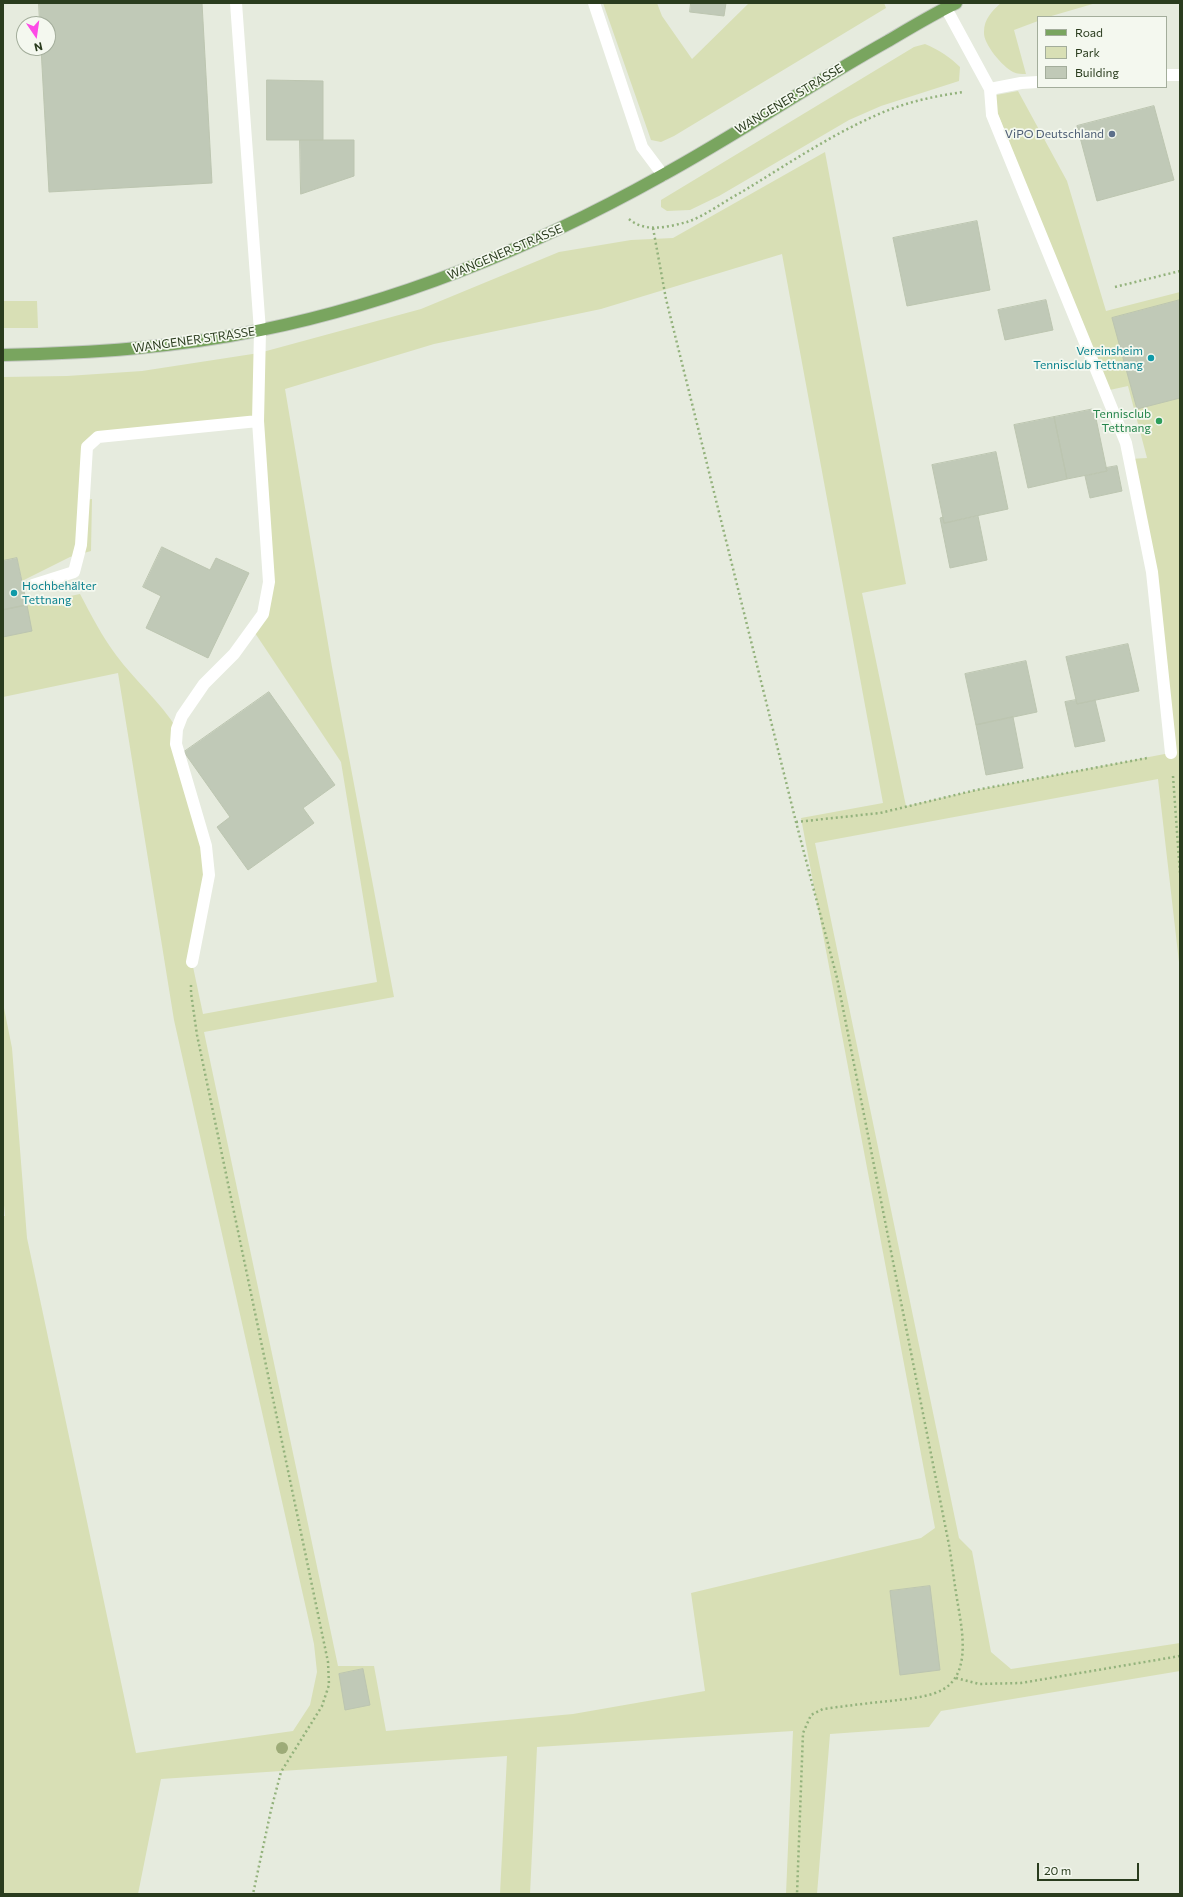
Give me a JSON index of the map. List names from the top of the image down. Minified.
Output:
{"streets":{"main road":["WANGENER STRASSE"]},"places":["ViPO Deutschland","Vereinsheim Tennisclub Tettnang","Tennisclub Tettnang","Hochbehälter Tettnang"],"legend":["Road","Park","Building"],"scale_bar":"20 m","north":"bottom"}
